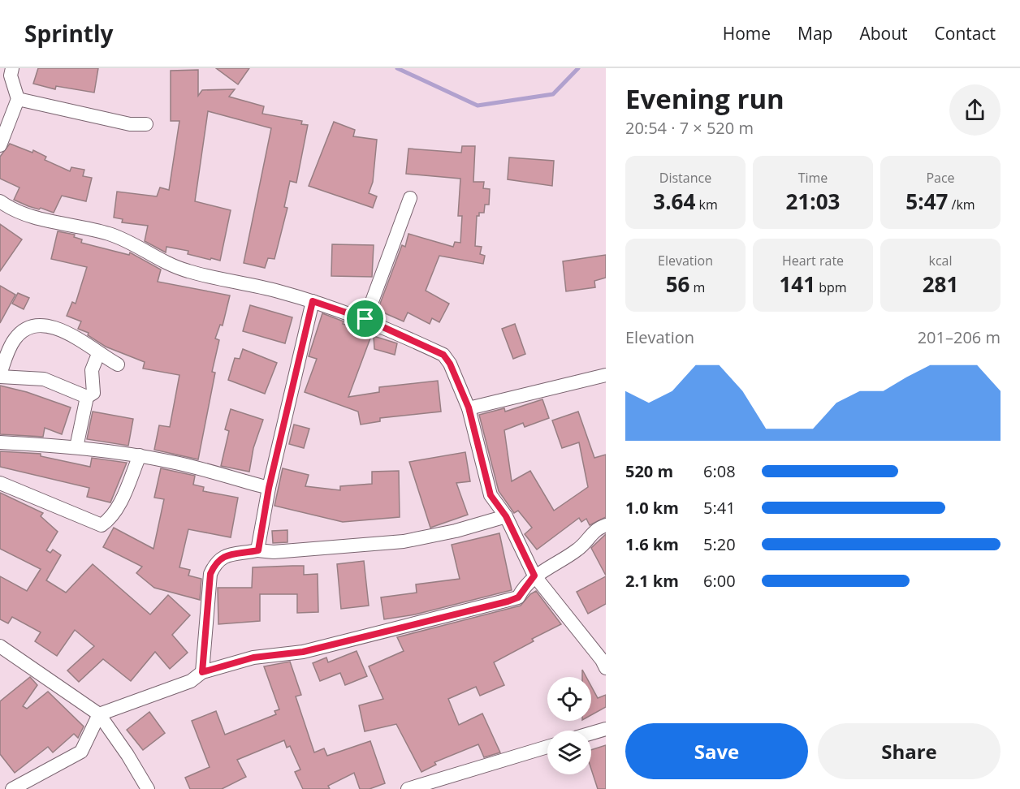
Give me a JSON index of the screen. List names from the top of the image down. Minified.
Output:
{"page":{"header":"Sprintly","nav":["Home","Map","About","Contact"],"heading":["Evening run","20:54 · 7 × 520 m"],"stats":[["Distance","3.64 km"],["Time","21:03"],["Pace","5:47 /km"],["Elevation","56 m"],["Heart rate","141 bpm"],["kcal","281"]],"chart":["Elevation","201–206 m"],"list":[{"name":"520 m","note":"6:08"},{"name":"1.0 km","note":"5:41"},{"name":"1.6 km","note":"5:20"},{"name":"2.1 km","note":"6:00"}],"buttons":["Save","Share"]}}
